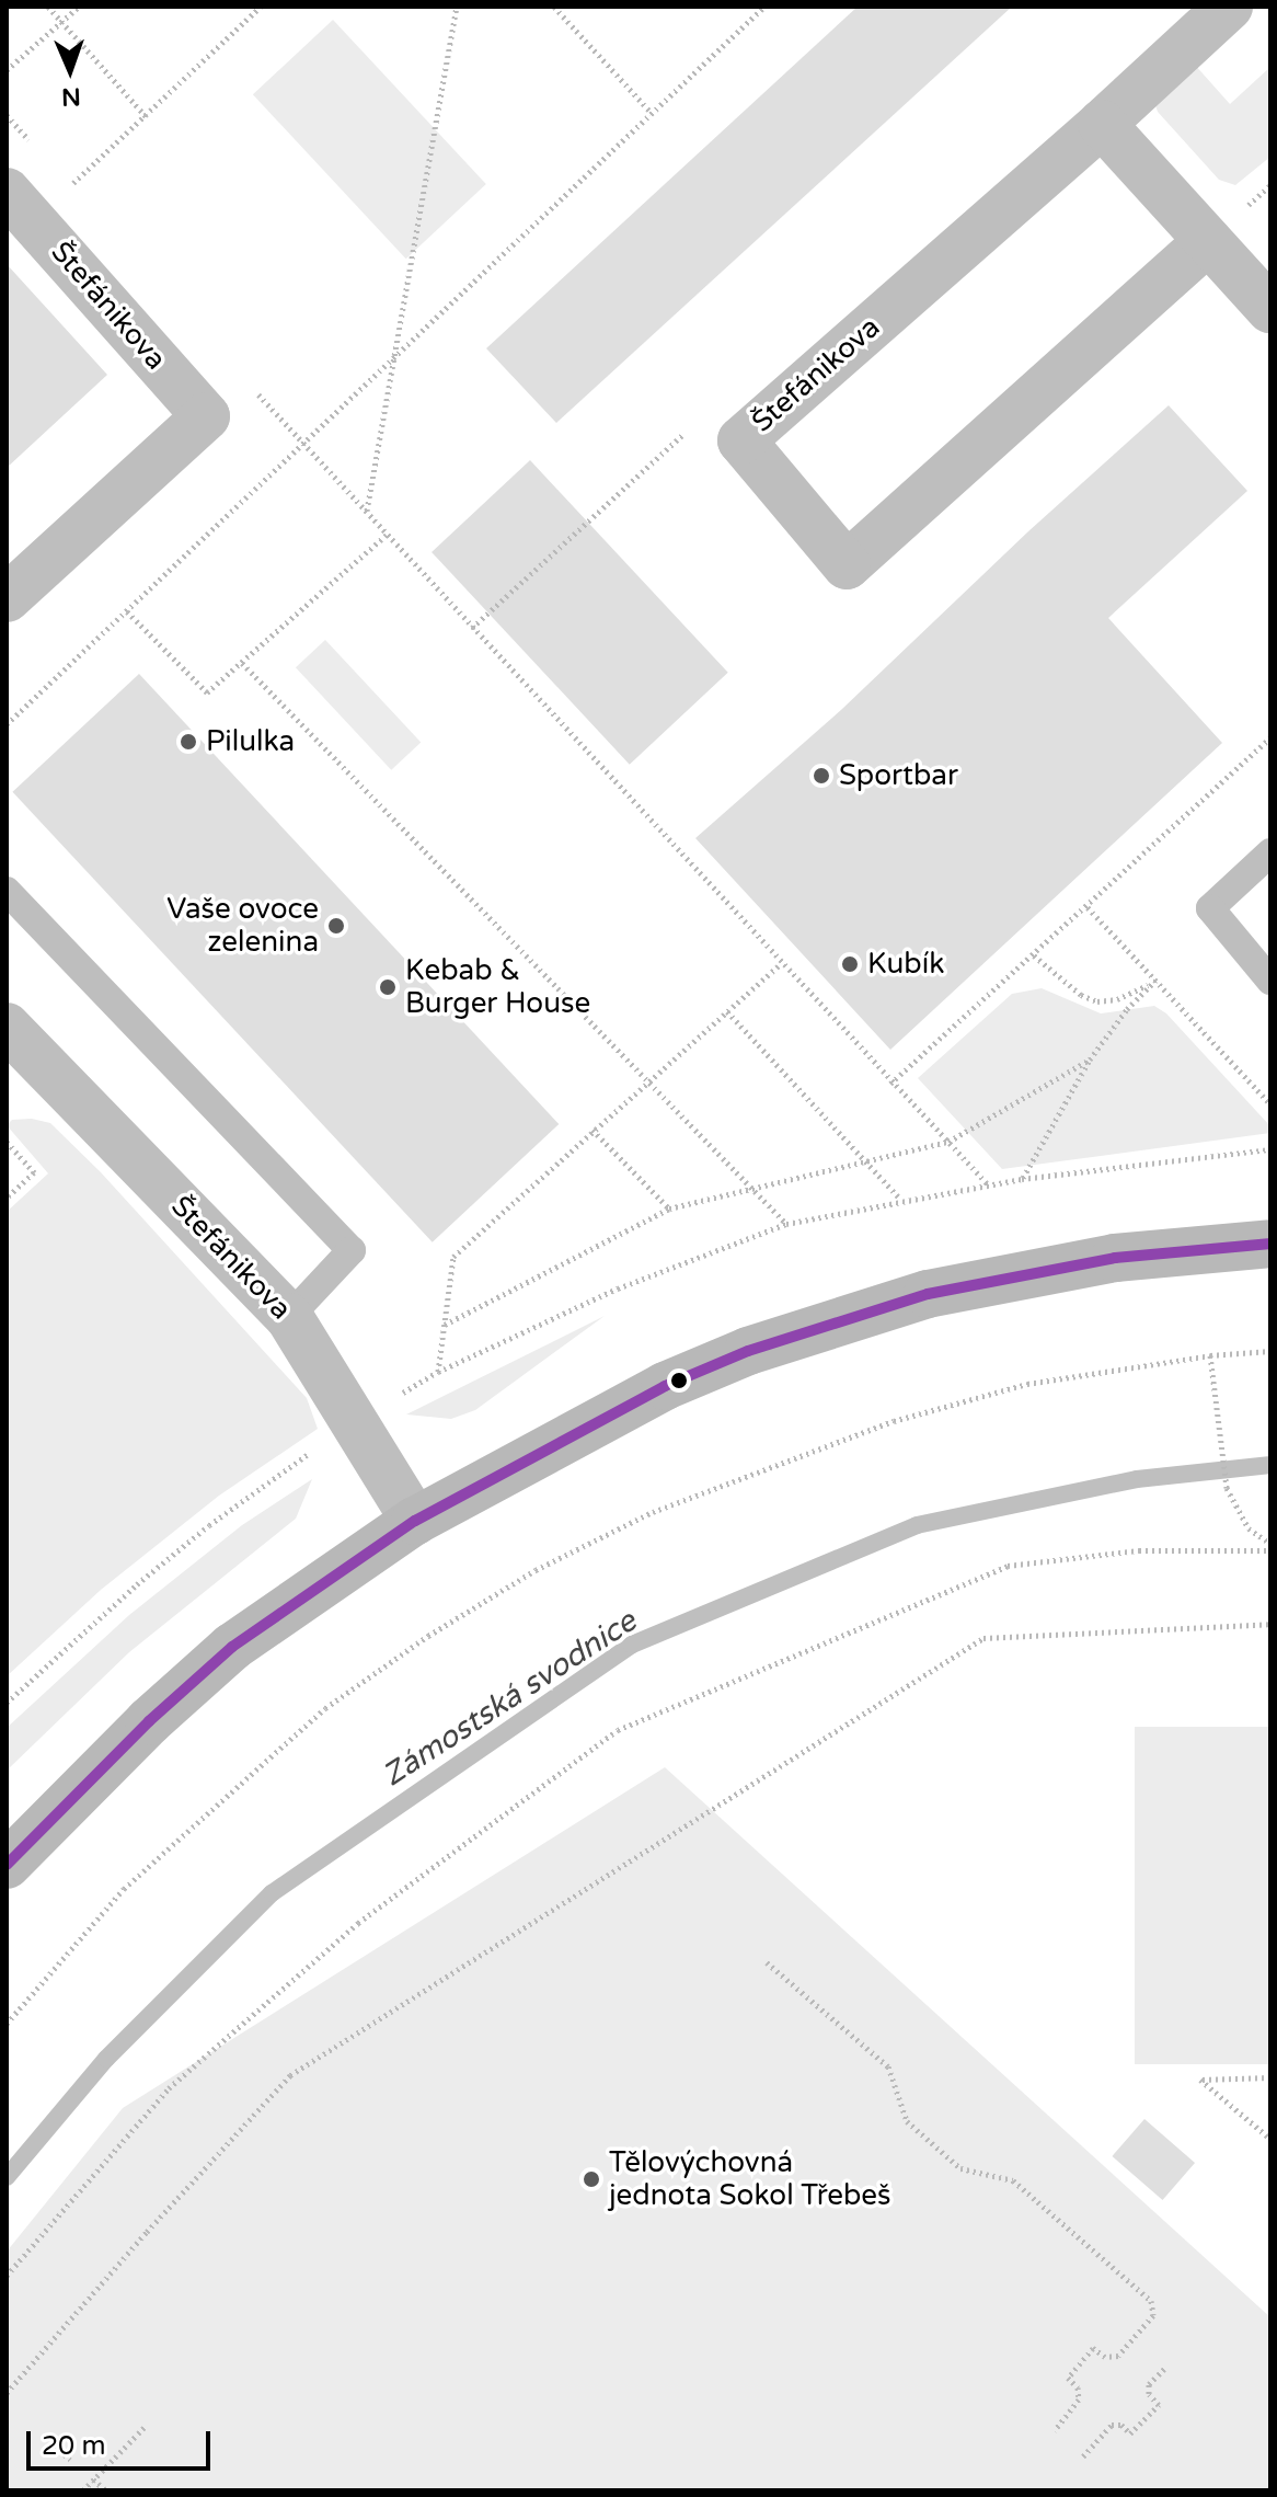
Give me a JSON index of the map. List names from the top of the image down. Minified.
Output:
{"streets":{"street":["Štefánikova"]},"water":["Zámostská svodnice"],"places":["Pilulka","Sportbar","Vaše ovoce zelenina","Kubík","Kebab & Burger House","Tělovýchovná jednota Sokol Třebeš"],"scale_bar":"20 m","north":"bottom"}
